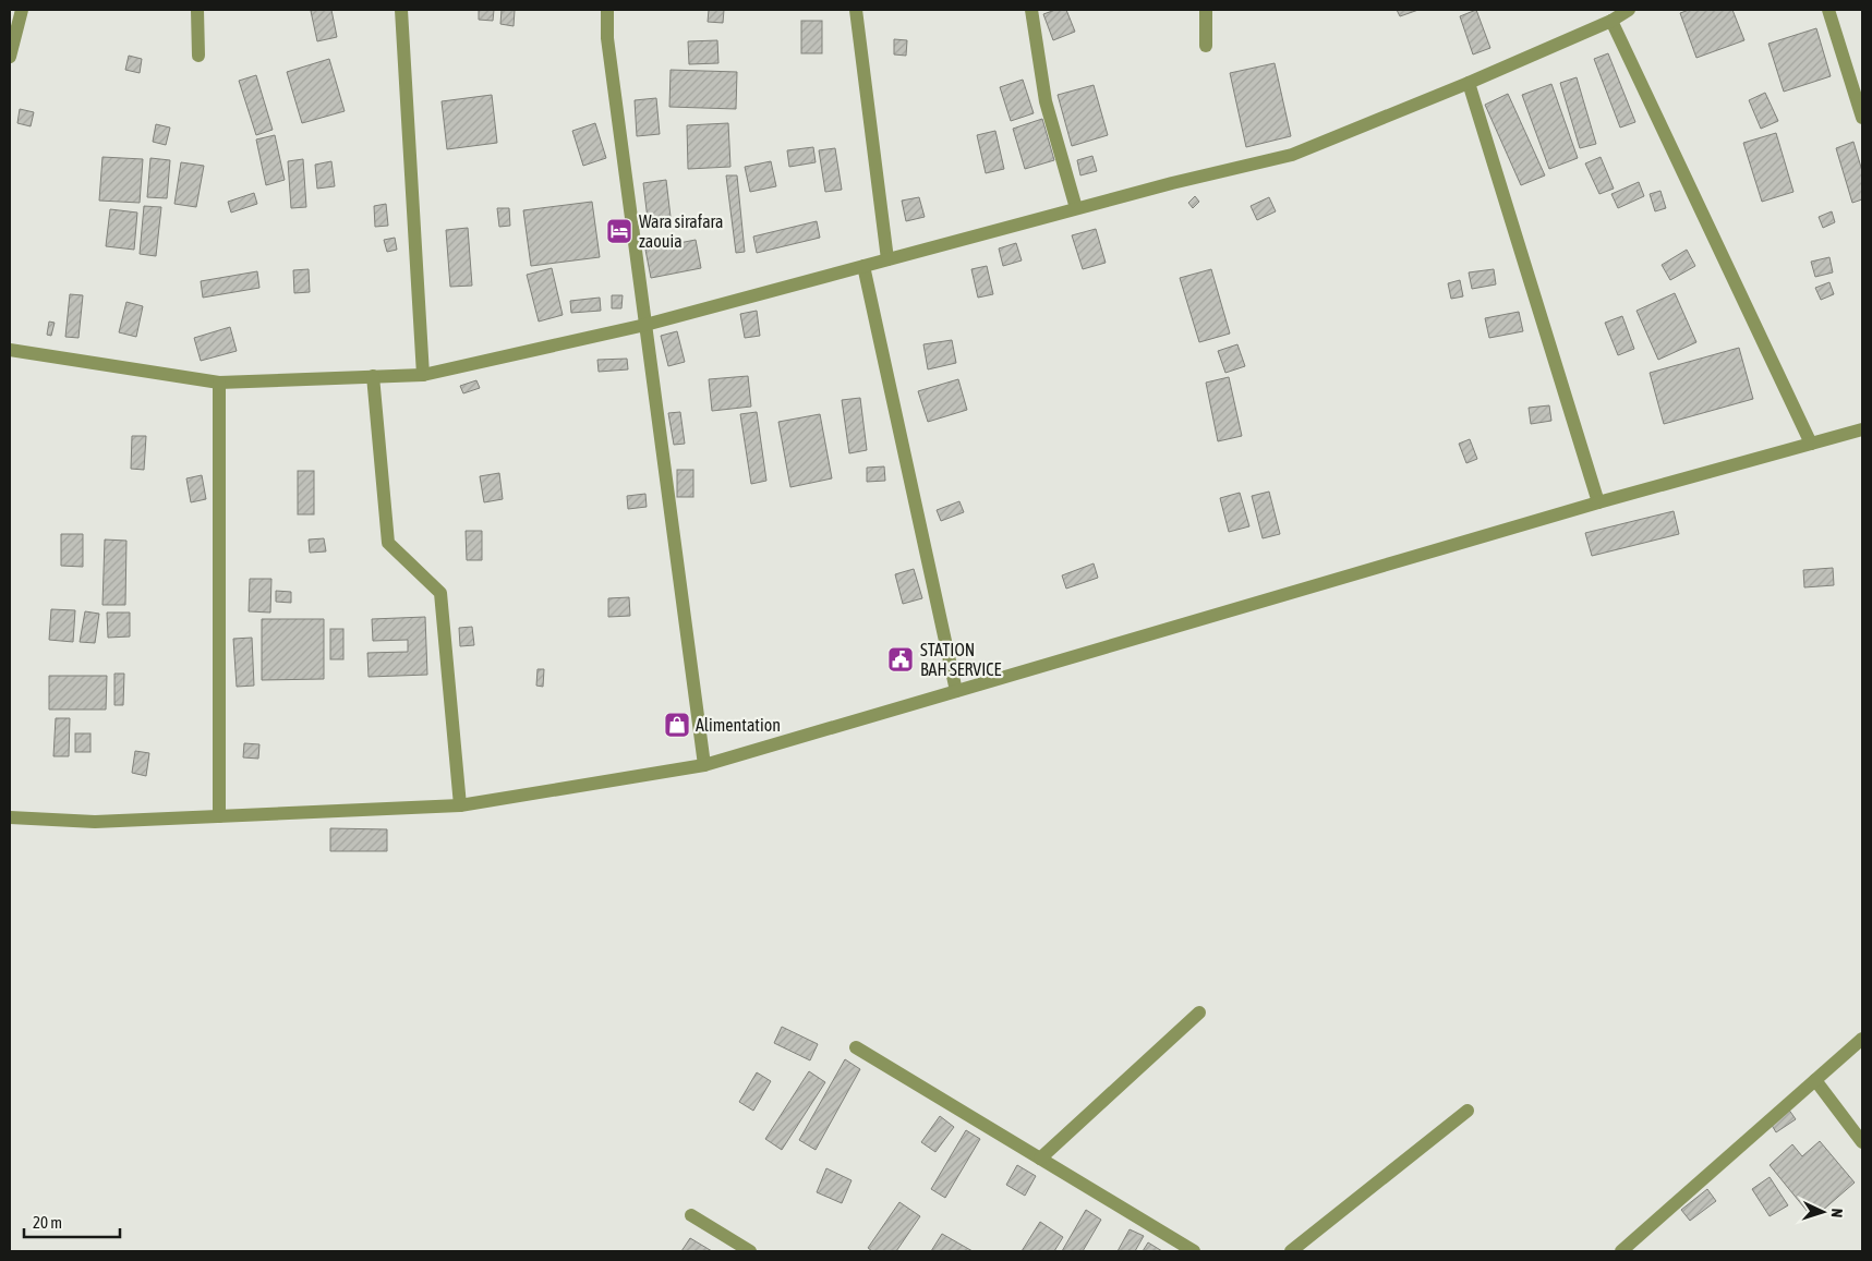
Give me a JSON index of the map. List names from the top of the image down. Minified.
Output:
{"places":{"hotel":["Wara sirafara zaouia"],"public building":["STATION BAH SERVICE"],"shop":["Alimentation"]},"scale_bar":"20 m","north":"right"}
